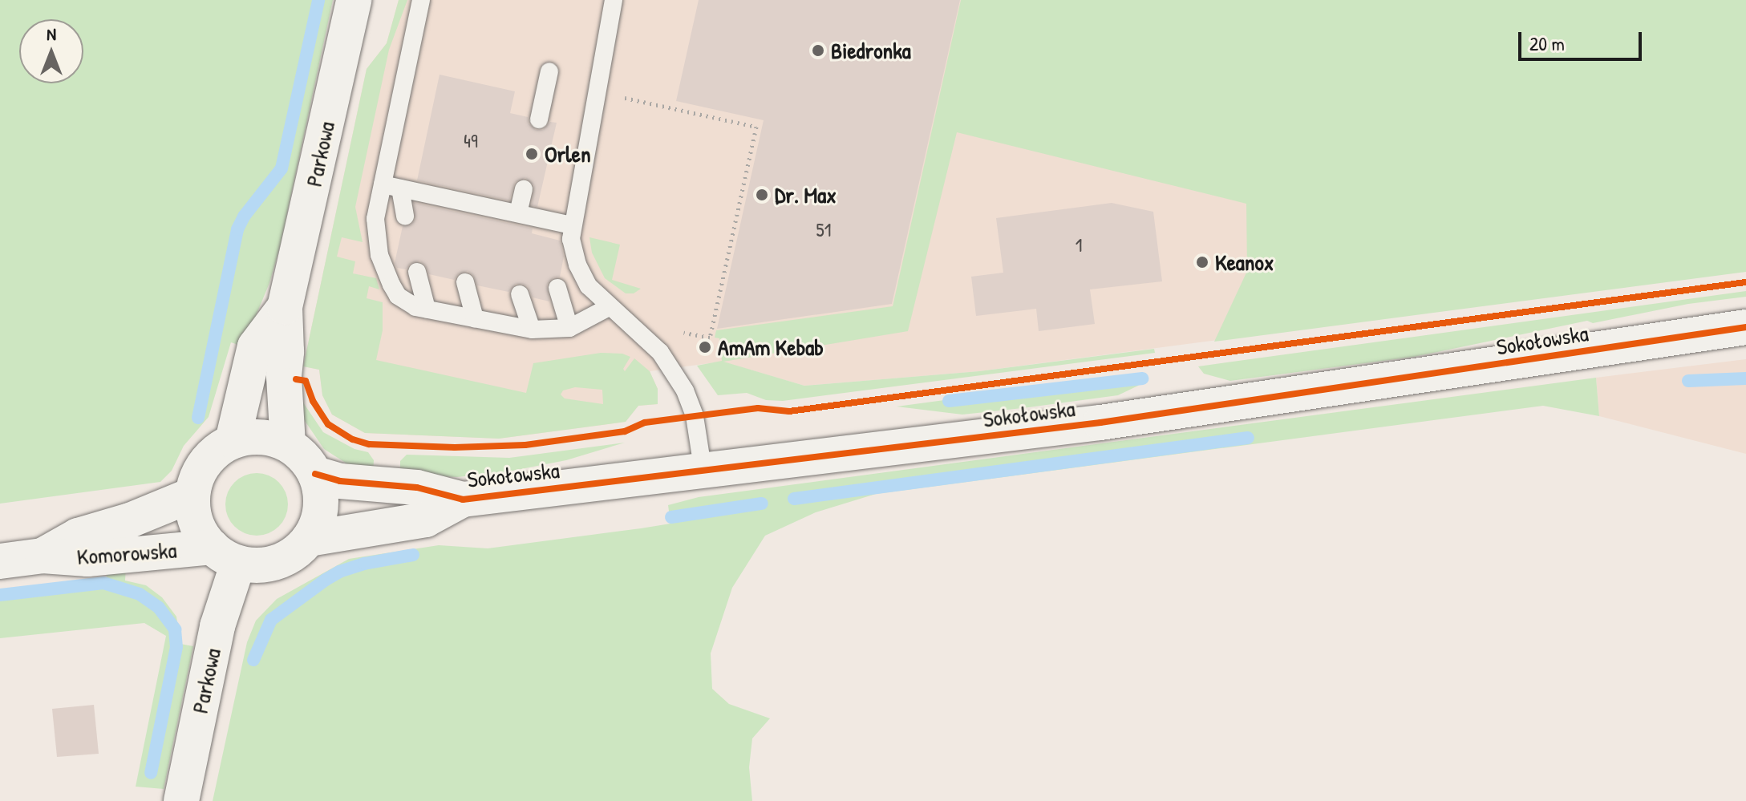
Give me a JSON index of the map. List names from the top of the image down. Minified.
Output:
{"streets":{"street":["Parkowa","Sokołowska","Komorowska"]},"crossings":[["Parkowa","Sokołowska"],["Parkowa","Komorowska"],["Sokołowska","Komorowska"]],"places":["Biedronka","Orlen","Dr. Max","Keanox","AmAm Kebab"],"house_numbers":["49","51","1"],"scale_bar":"20 m","north":"top"}
